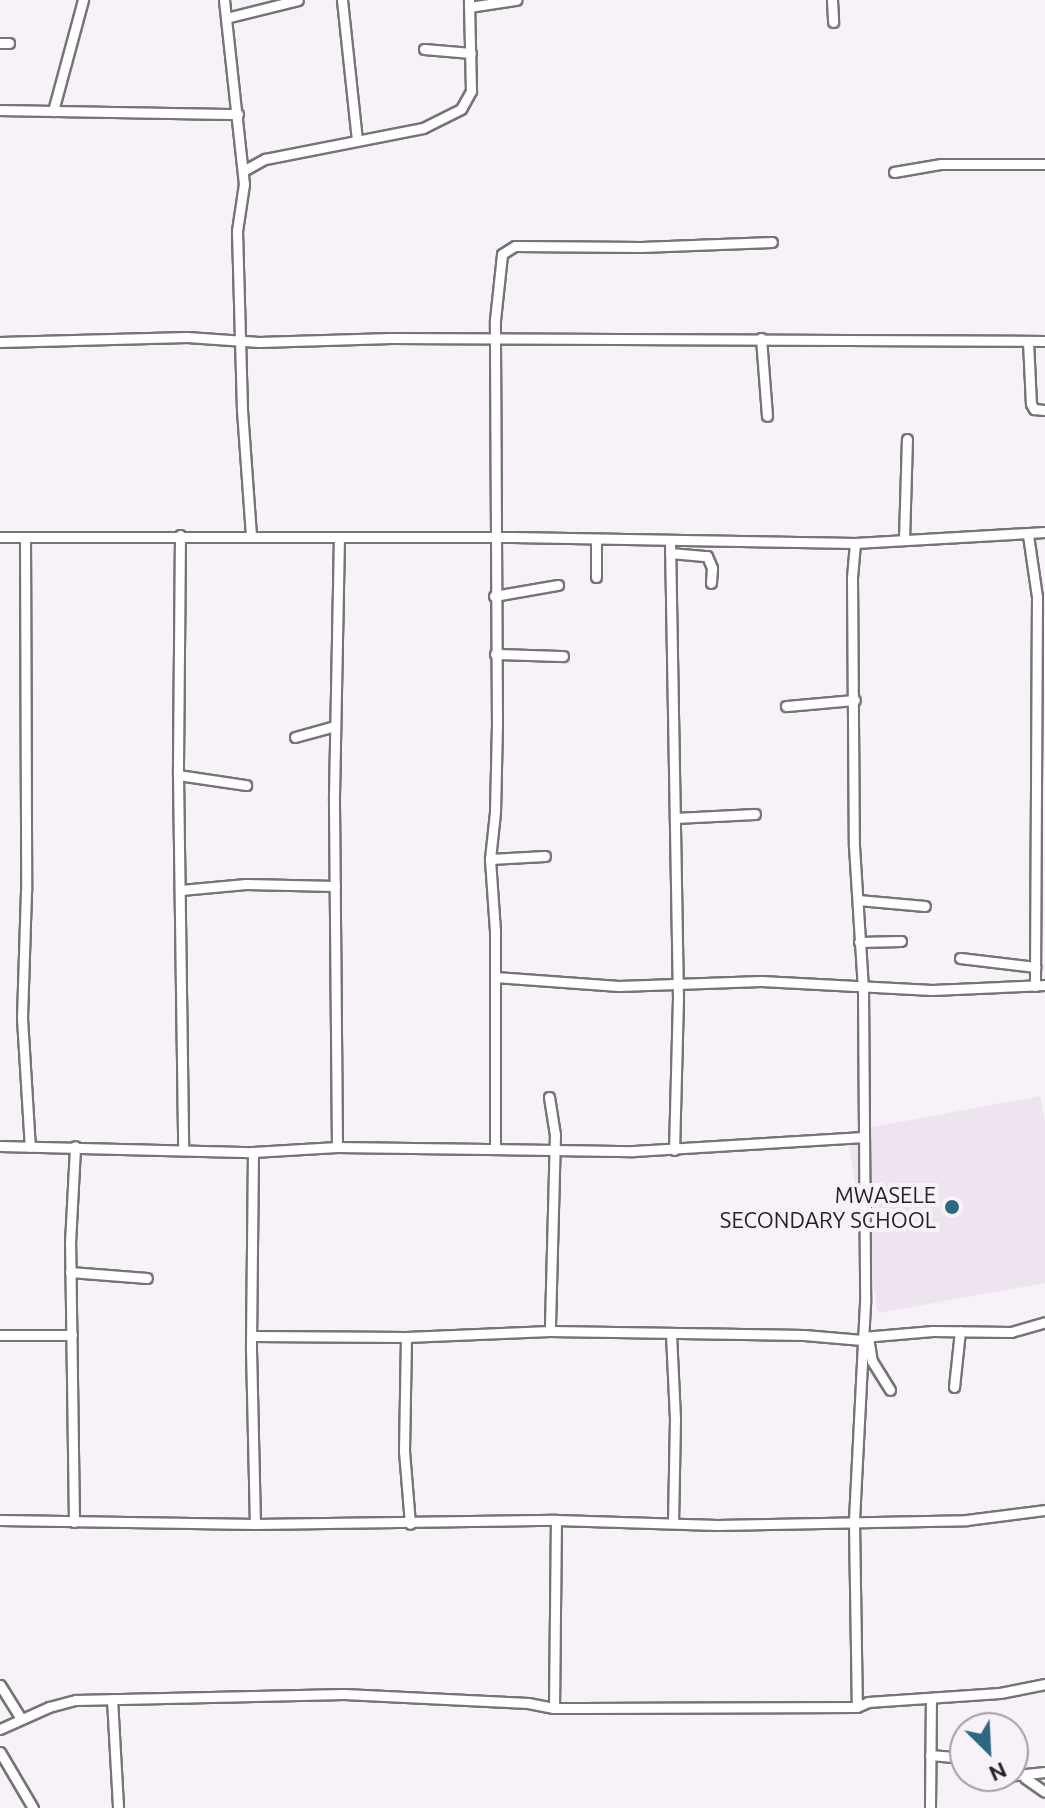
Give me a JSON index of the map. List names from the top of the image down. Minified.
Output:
{"places":["MWASELE SECONDARY SCHOOL"],"north":"bottom right"}
